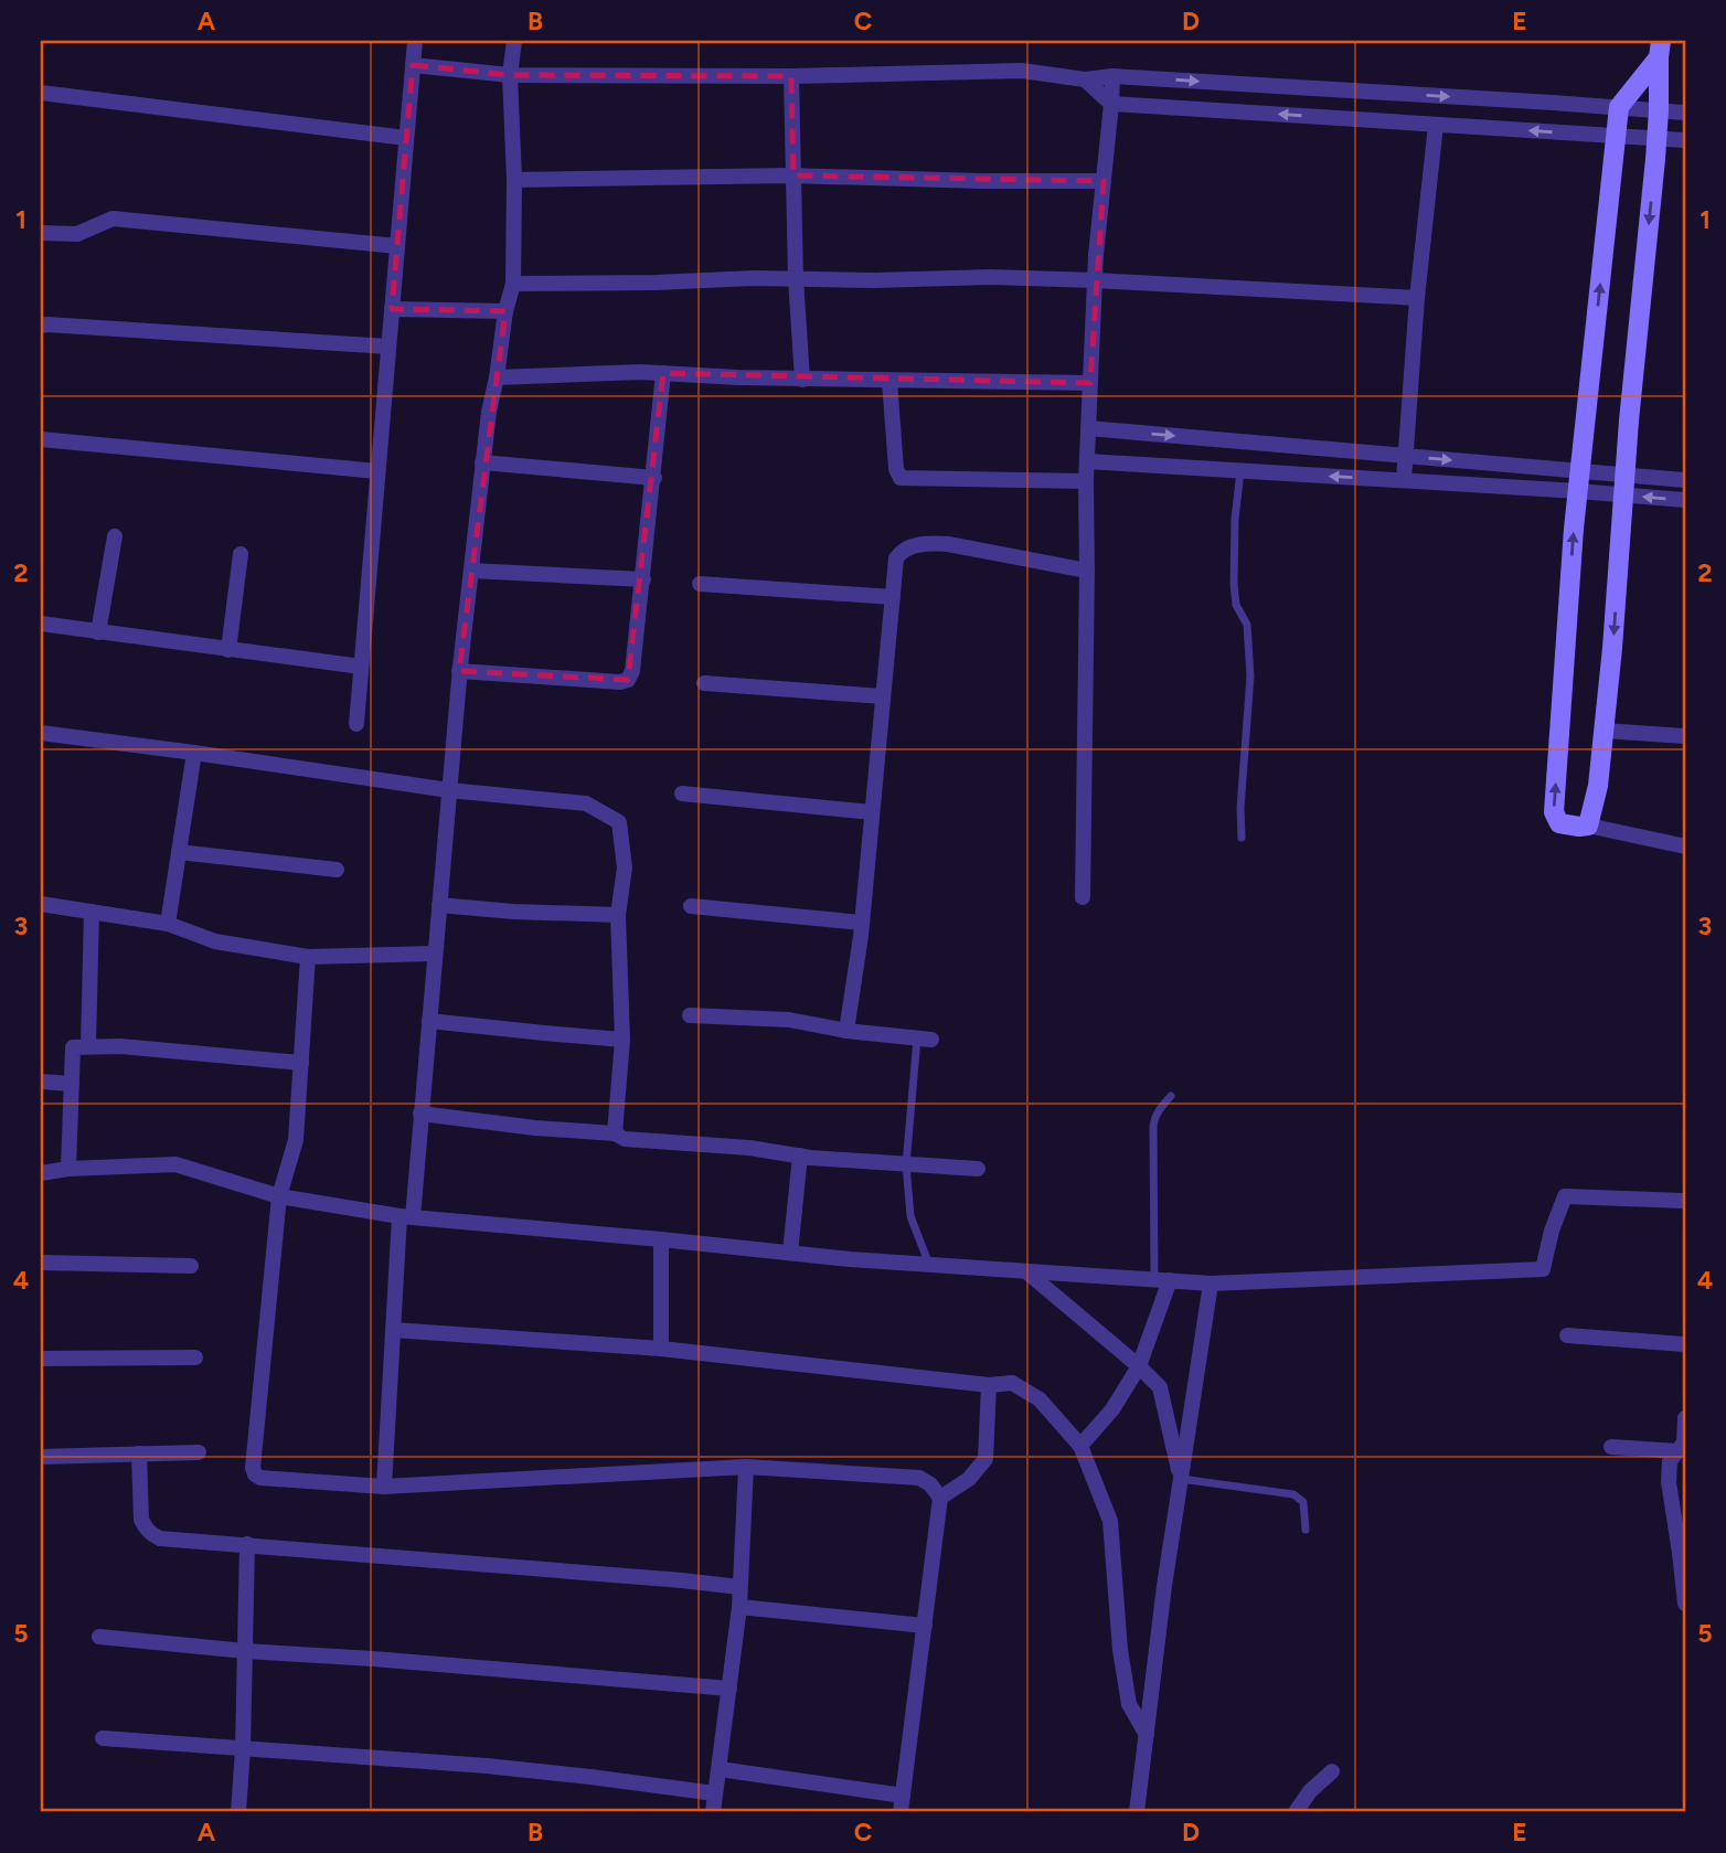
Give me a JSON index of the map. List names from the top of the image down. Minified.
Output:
{"grid":{"columns":["A","B","C","D","E"],"rows":["1","2","3","4","5"]}}
